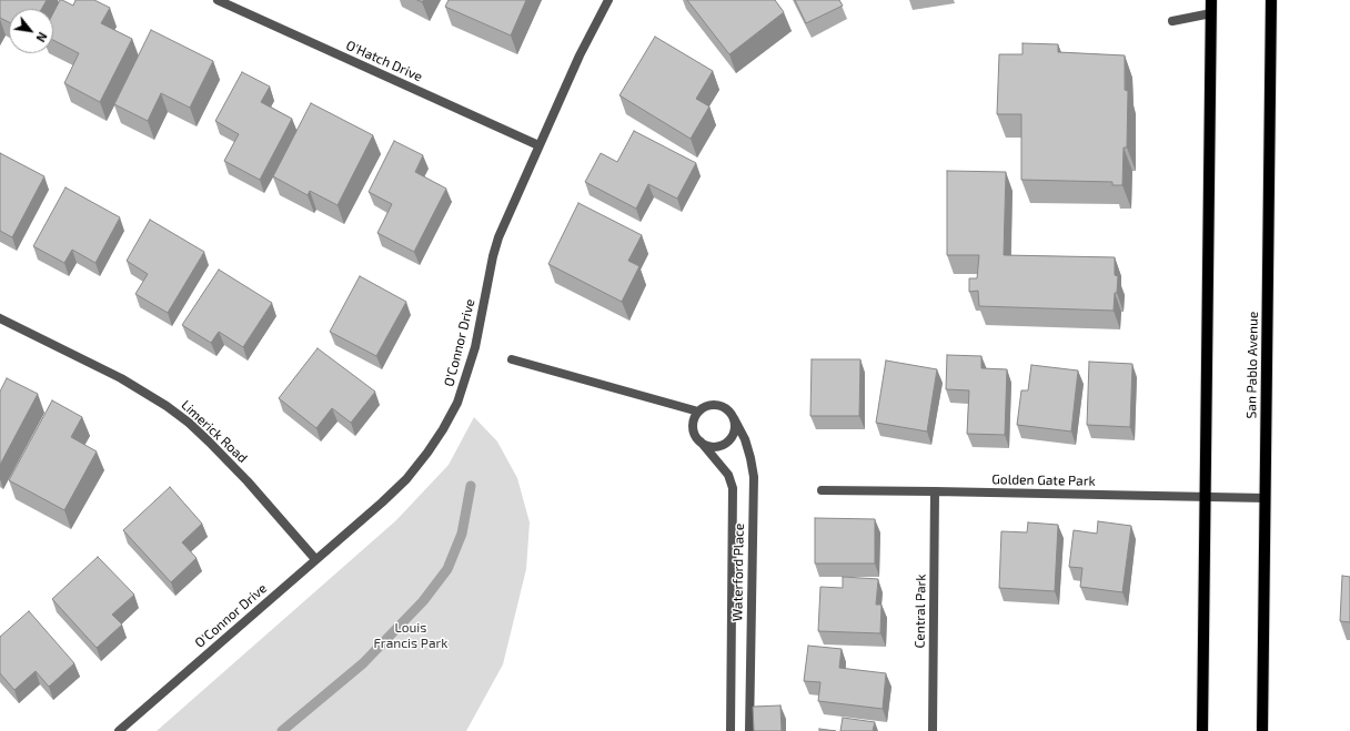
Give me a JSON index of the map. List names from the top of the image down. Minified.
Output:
{"streets":{"main road":["San Pablo Avenue"],"street":["O'Hatch Drive","O'Connor Drive","Limerick Road","Golden Gate Park","Waterford Place","Central Park"]},"crossings":[["O'Hatch Drive","O'Connor Drive"],["O'Connor Drive","Limerick Road"],["San Pablo Avenue","Golden Gate Park"],["Golden Gate Park","Central Park"]],"parks":["Louis Francis Park"],"north":"bottom right"}
